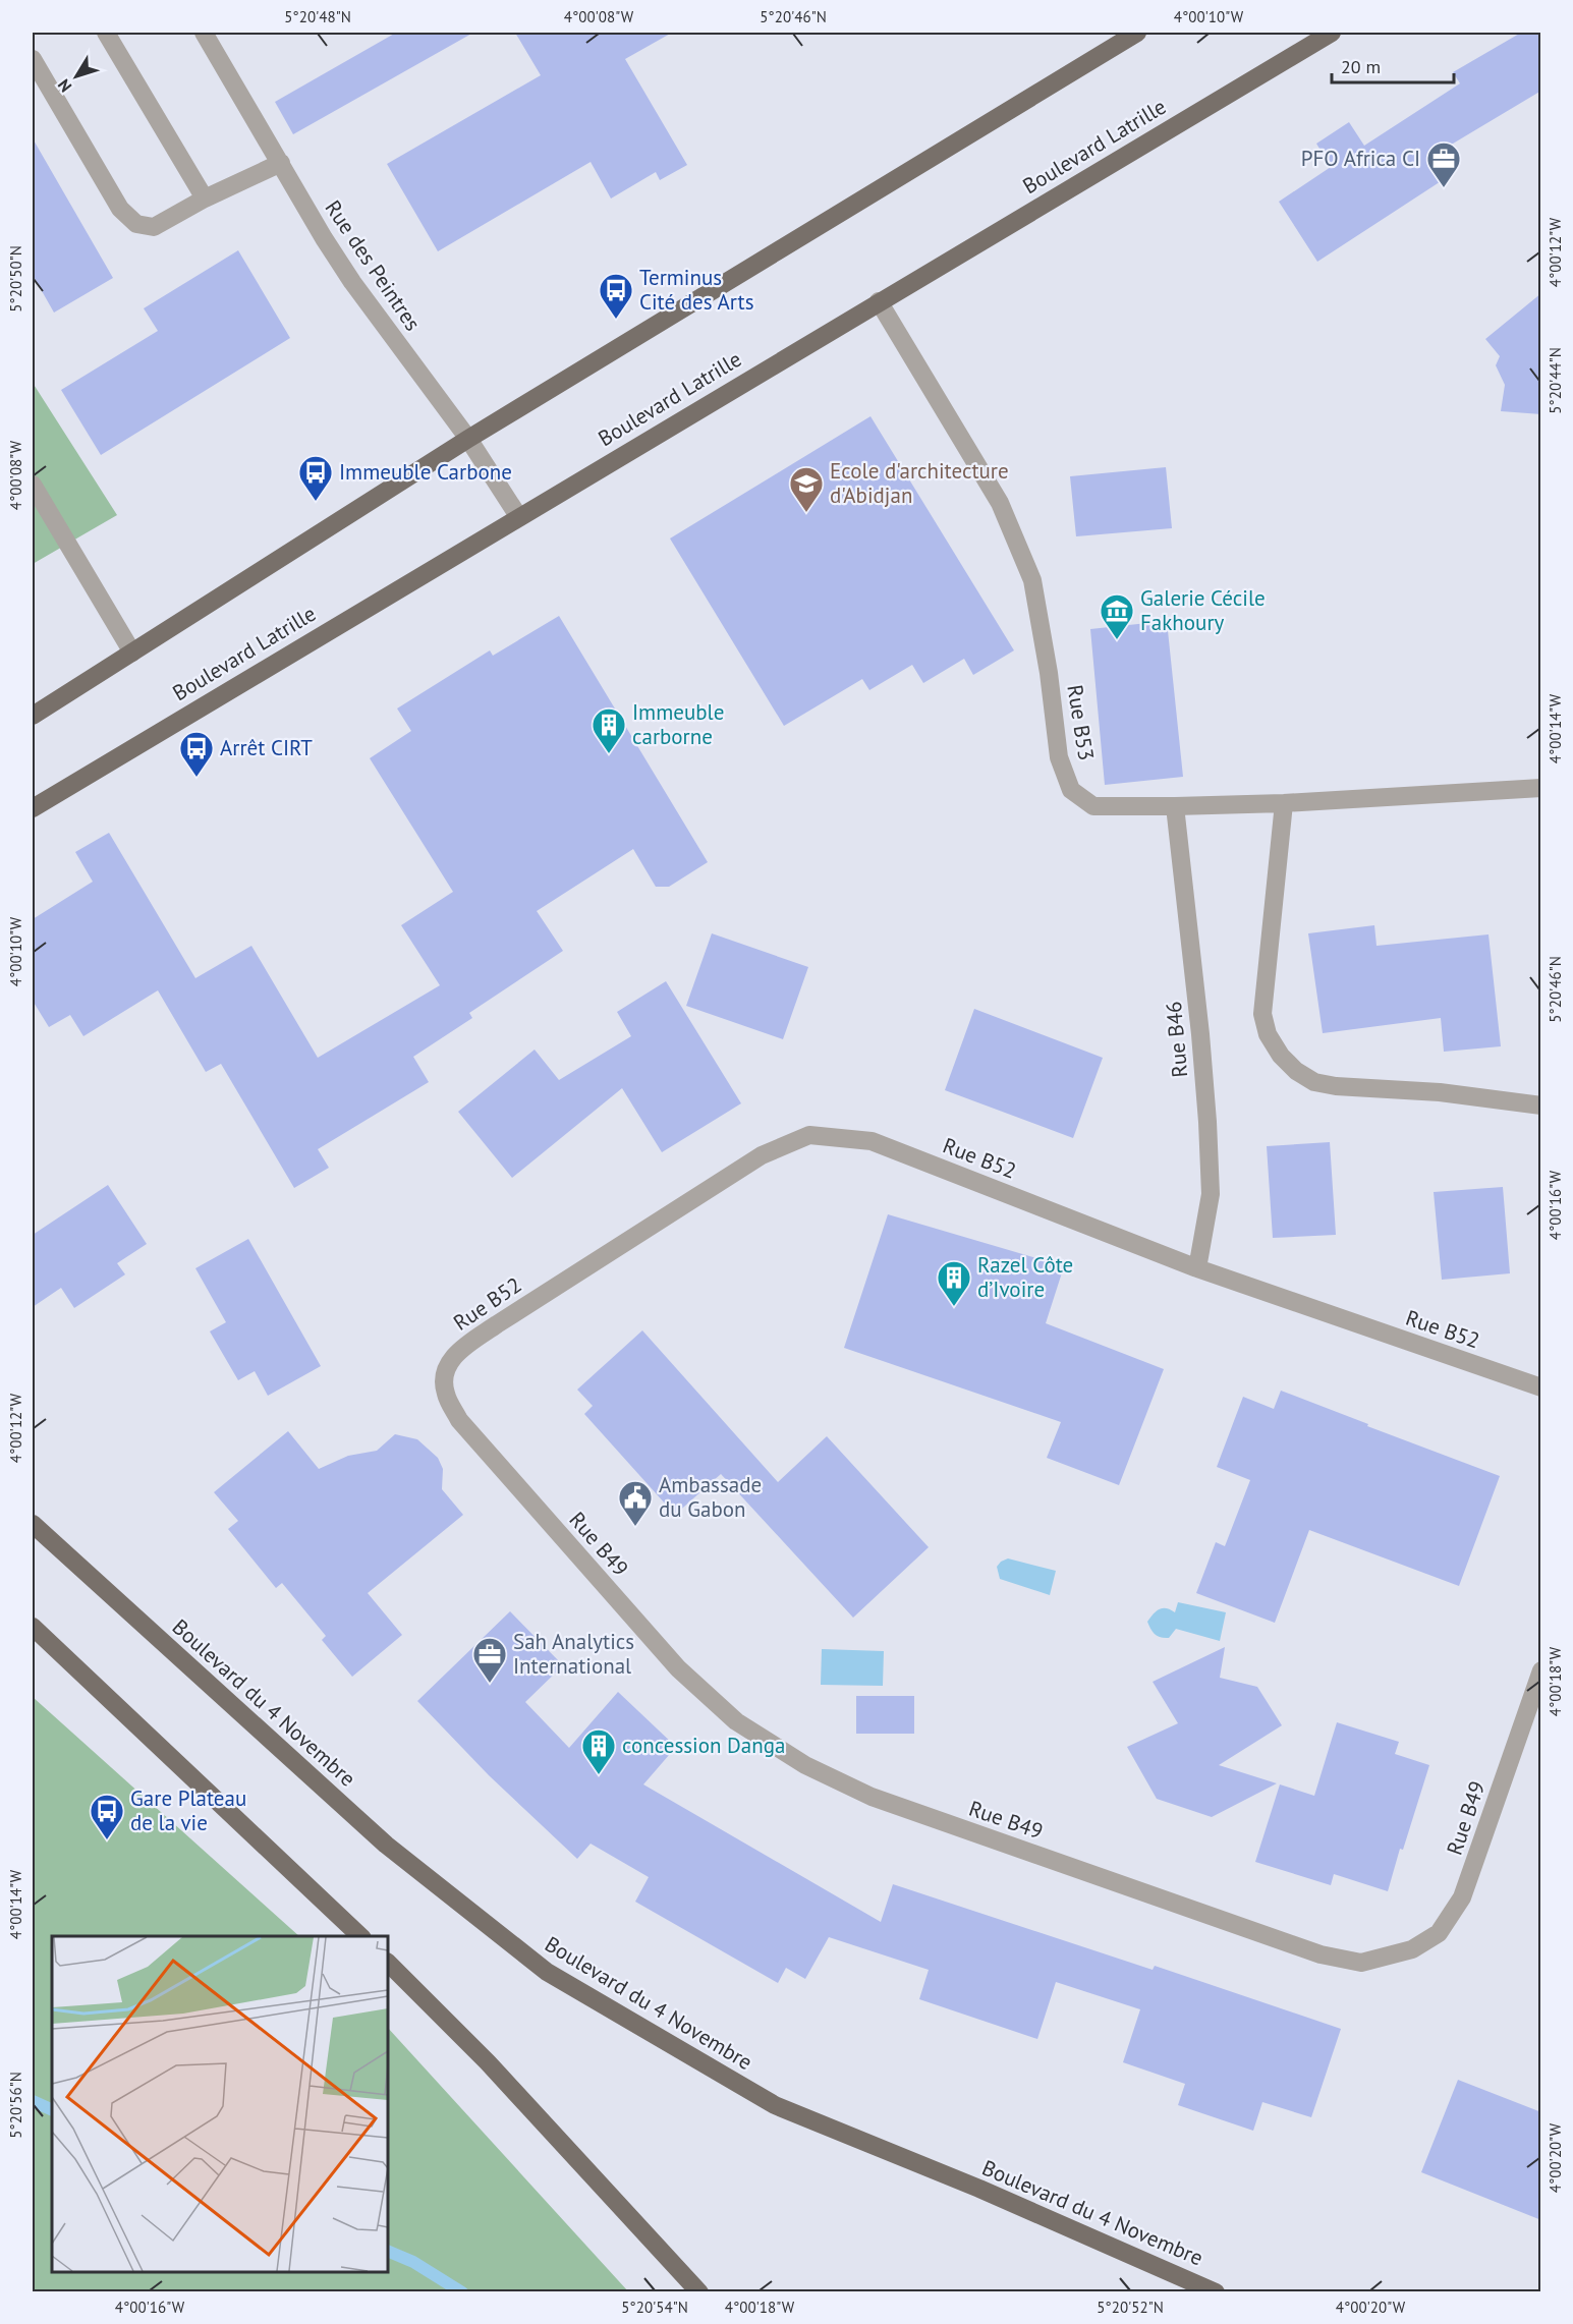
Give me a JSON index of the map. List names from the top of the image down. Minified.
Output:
{"streets":{"main road":["Boulevard Latrille","Boulevard du 4 Novembre"],"street":["Rue des Peintres","Rue B53","Rue B46","Rue B52","Rue B49"]},"crossings":[["Boulevard Latrille","Rue des Peintres"],["Boulevard Latrille","Rue B53"],["Rue B53","Rue B46"],["Rue B46","Rue B52"],["Rue B52","Rue B49"]],"places":{"office":["PFO Africa CI","Sah Analytics International"],"bus stop":["Terminus Cité des Arts","Immeuble Carbone","Arrêt CIRT","Gare Plateau de la vie"],"school or university":["Ecole d'architecture d'Abidjan"],"museum":["Galerie Cécile Fakhoury"],"building":["Immeuble carborne","Razel Côte d’Ivoire","concession Danga"],"public building":["Ambassade du Gabon"]},"scale_bar":"20 m","north":"bottom left","coordinates":["5°20'48\"N","4°00'08\"W","5°20'46\"N","4°00'10\"W","4°00'12\"W","5°20'50\"N","5°20'44\"N","4°00'14\"W","4°00'16\"W","4°00'18\"W","5°20'56\"N","4°00'20\"W","5°20'54\"N","5°20'52\"N"]}
